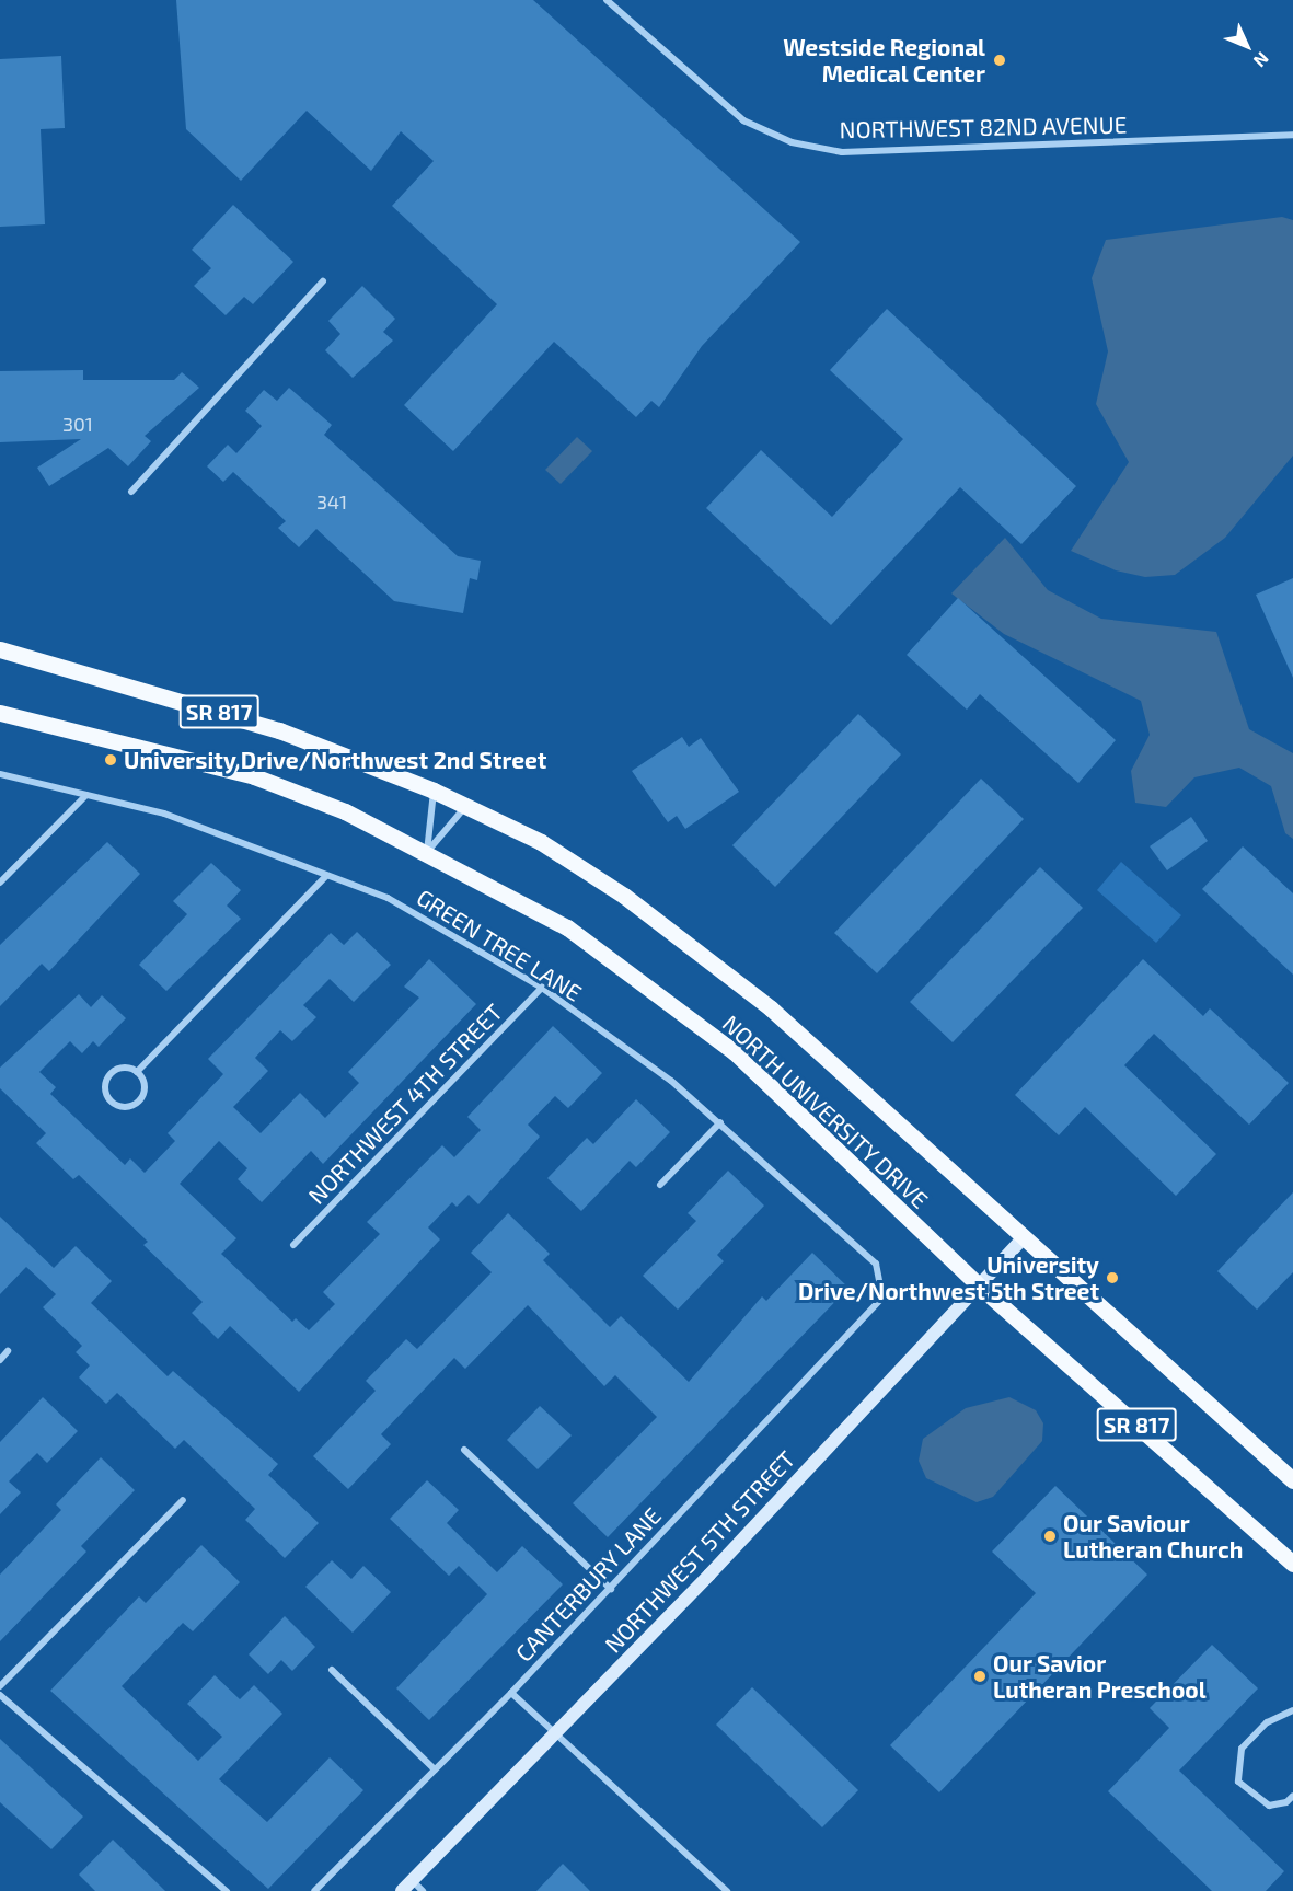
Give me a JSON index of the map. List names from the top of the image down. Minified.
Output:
{"streets":{"main road":["SR 817","NORTH UNIVERSITY DRIVE"],"street":["NORTHWEST 82ND AVENUE","GREEN TREE LANE","NORTHWEST 4TH STREET","NORTHWEST 5TH STREET","CANTERBURY LANE"]},"crossings":[["GREEN TREE LANE","NORTHWEST 4TH STREET"],["GREEN TREE LANE","CANTERBURY LANE"],["NORTH UNIVERSITY DRIVE","NORTHWEST 5TH STREET"]],"places":["Westside Regional Medical Center","University Drive/Northwest 2nd Street","University Drive/Northwest 5th Street","Our Saviour Lutheran Church","Our Savior Lutheran Preschool"],"house_numbers":["301","341"],"north":"bottom right"}
